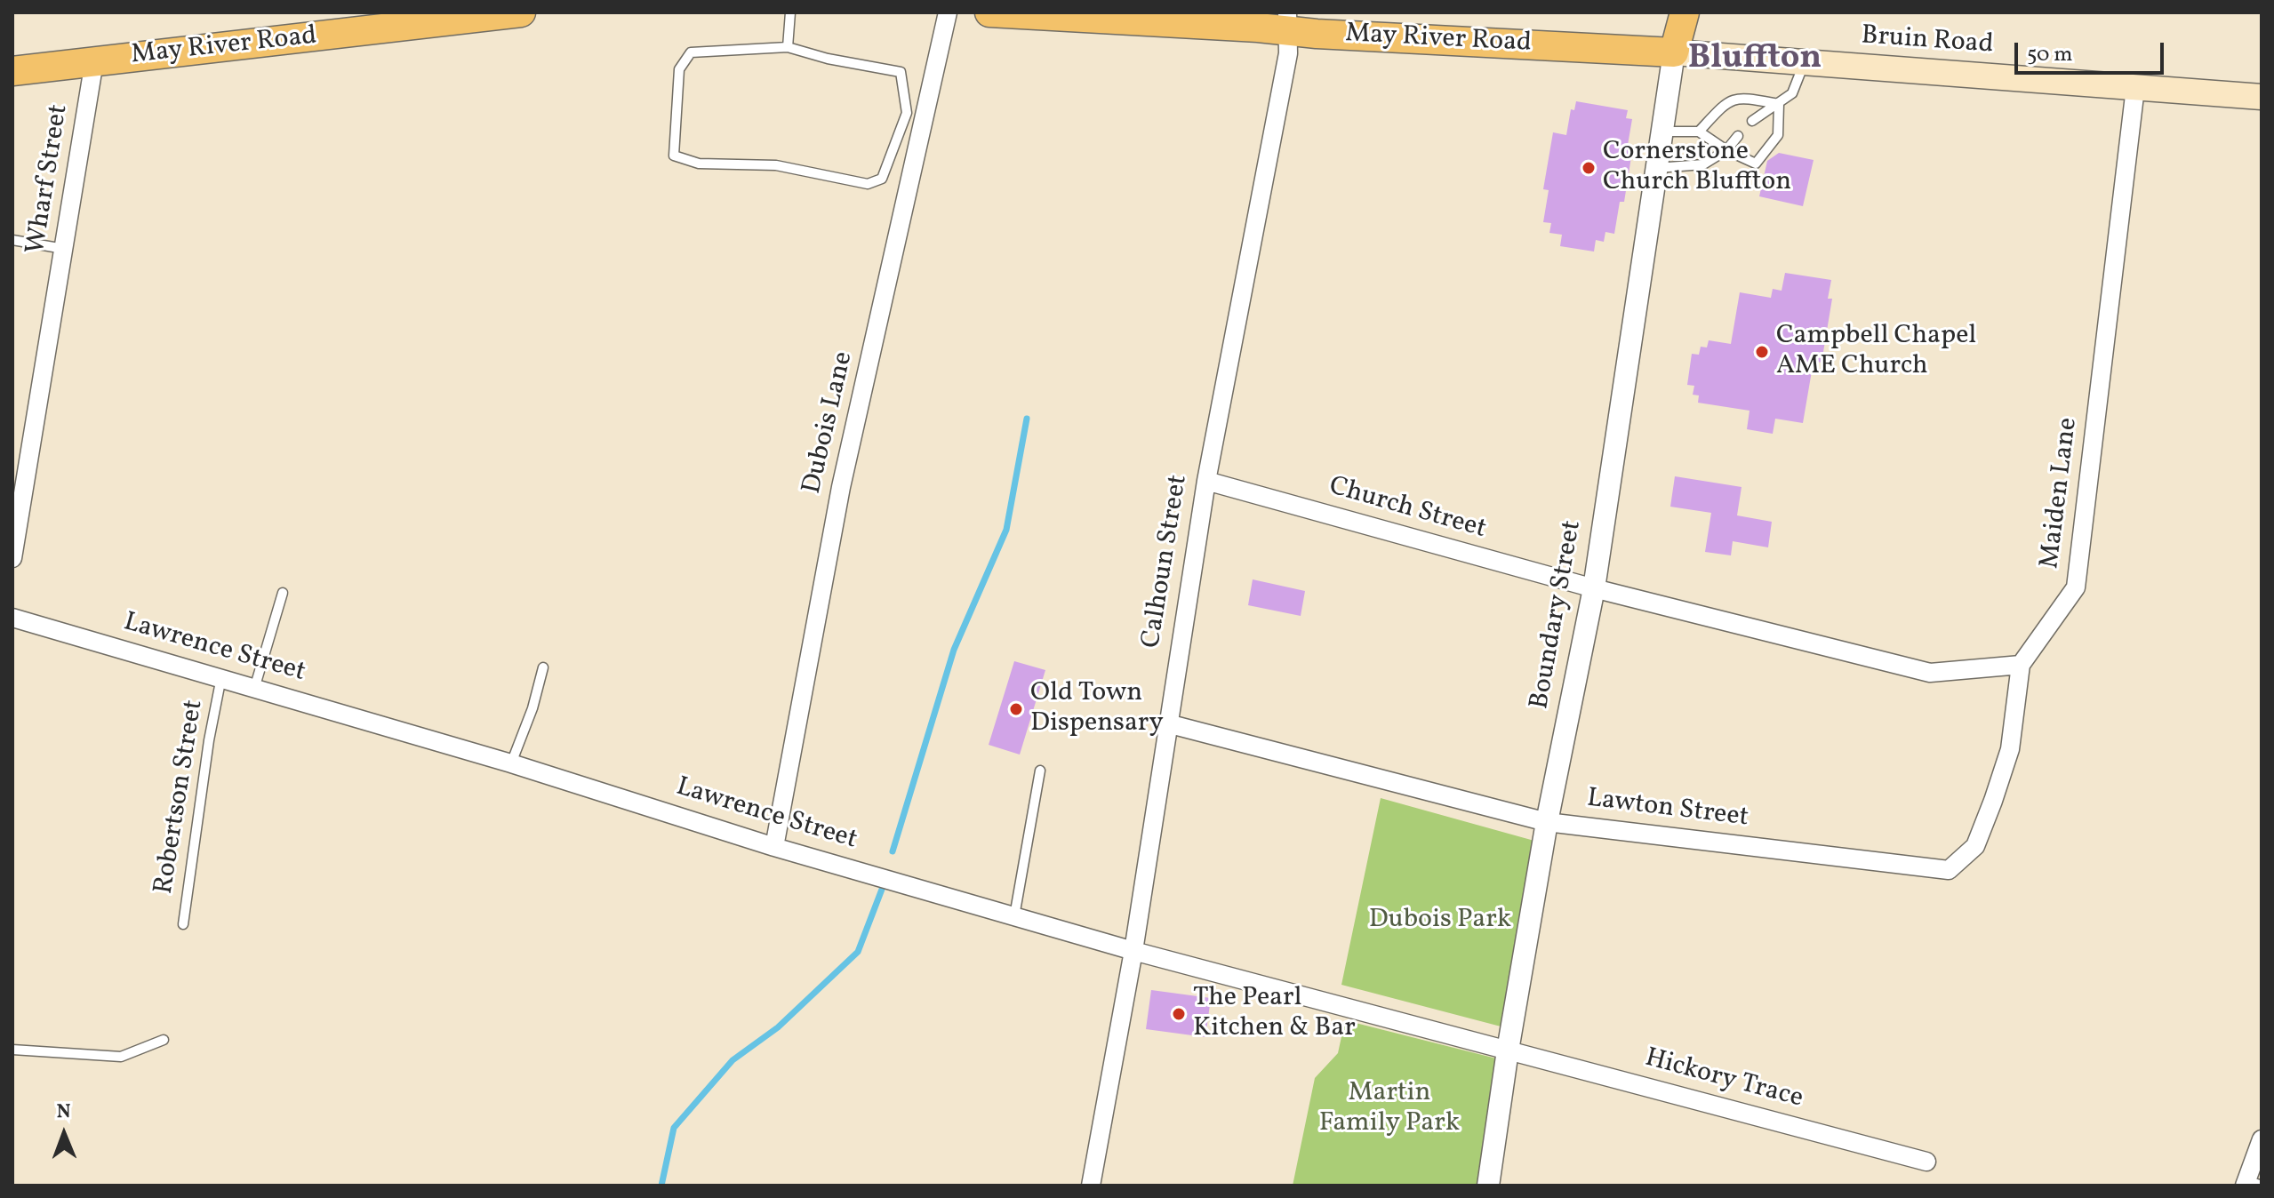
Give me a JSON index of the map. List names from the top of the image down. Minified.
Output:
{"streets":{"main road":["May River Road","Bruin Road"],"street":["Wharf Street","Dubois Lane","Maiden Lane","Church Street","Calhoun Street","Boundary Street","Lawrence Street","Lawton Street","Hickory Trace"],"lane":["Robertson Street"]},"crossings":[["May River Road","Bruin Road"],["May River Road","Wharf Street"],["May River Road","Calhoun Street"],["May River Road","Boundary Street"],["Bruin Road","Maiden Lane"],["Bruin Road","Boundary Street"],["Dubois Lane","Lawrence Street"],["Maiden Lane","Lawton Street"],["Church Street","Calhoun Street"],["Church Street","Boundary Street"],["Calhoun Street","Lawrence Street"],["Calhoun Street","Lawton Street"],["Boundary Street","Lawrence Street"],["Boundary Street","Lawton Street"],["Boundary Street","Hickory Trace"],["Lawrence Street","Robertson Street"],["Lawrence Street","Hickory Trace"]],"districts":["Bluffton"],"parks":["Dubois Park","Martin Family Park"],"places":["Cornerstone Church Bluffton","Campbell Chapel AME Church","Old Town Dispensary","The Pearl Kitchen & Bar"],"scale_bar":"50 m","north":"top"}
